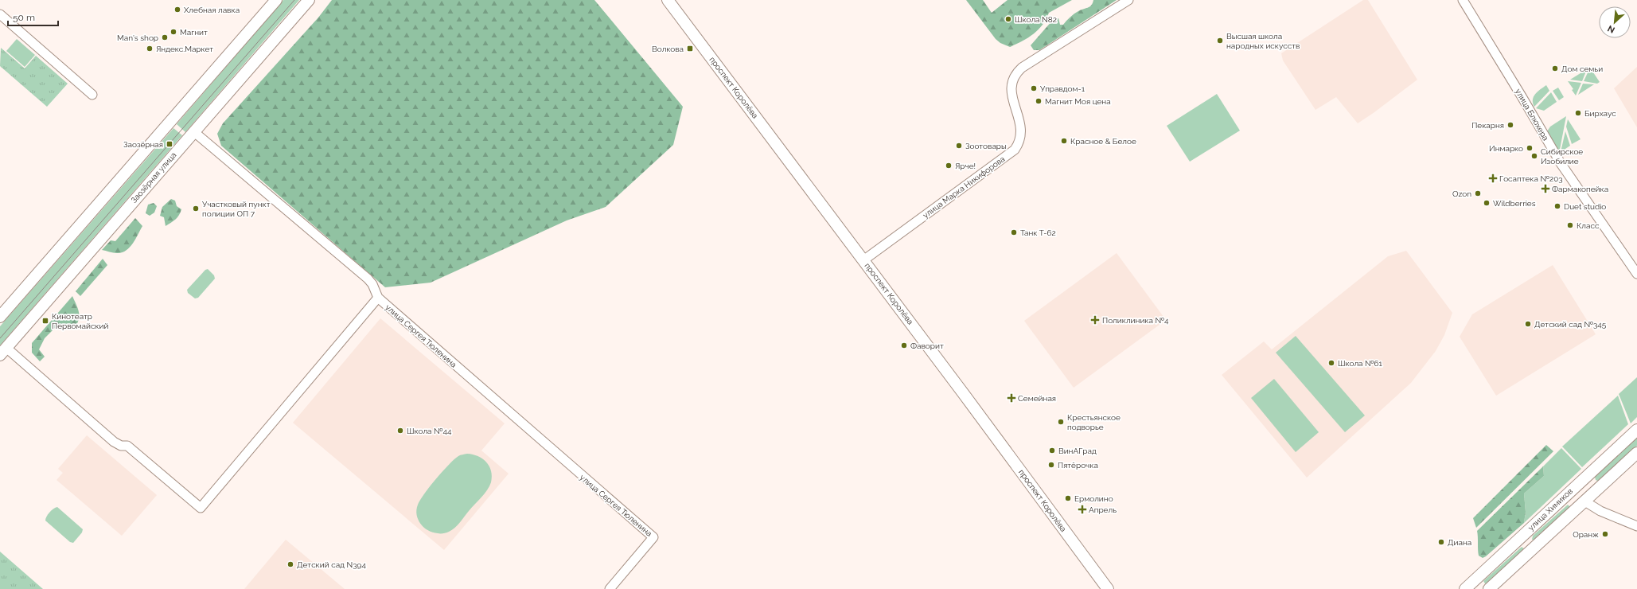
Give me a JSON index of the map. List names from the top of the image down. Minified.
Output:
{"streets":{"main road":["проспект Королёва","Заозёрная улица","улица Химиков"],"street":["улица Блюхера","улица Марка Никифорова","улица Сергея Тюленина"]},"crossings":[["проспект Королёва","улица Марка Никифорова"],["Заозёрная улица","улица Сергея Тюленина"]],"places":{"other":["Хлебная лавка","Школа N82","Магнит","Man's shop","Высшая школа народных искусств","Яндекс.Маркет","Дом семьи","Управдом-1","Магнит Моя цена","Бирхаус","Пекарня","Красное & Белое","Зоотовары","Инмарко","Сибирское Изобилие","Ярче!","Ozon","Wildberries","Duet studio","Участковый пункт полиции ОП 7","Класс","Танк Т-62","Детский сад №345","Фаворит","Школа №61","Крестьянское подворье","Школа №44","ВинАГрад","Пятёрочка","Ермолино","Оранж","Диана","Детский сад N394"],"transit":["Волкова","Заозёрная","Кинотеатр Первомайский"],"health":["Госаптека №203","Фармакопейка","Поликлиника №4","Семейная","Апрель"]},"scale_bar":"50 m","north":"bottom left"}
